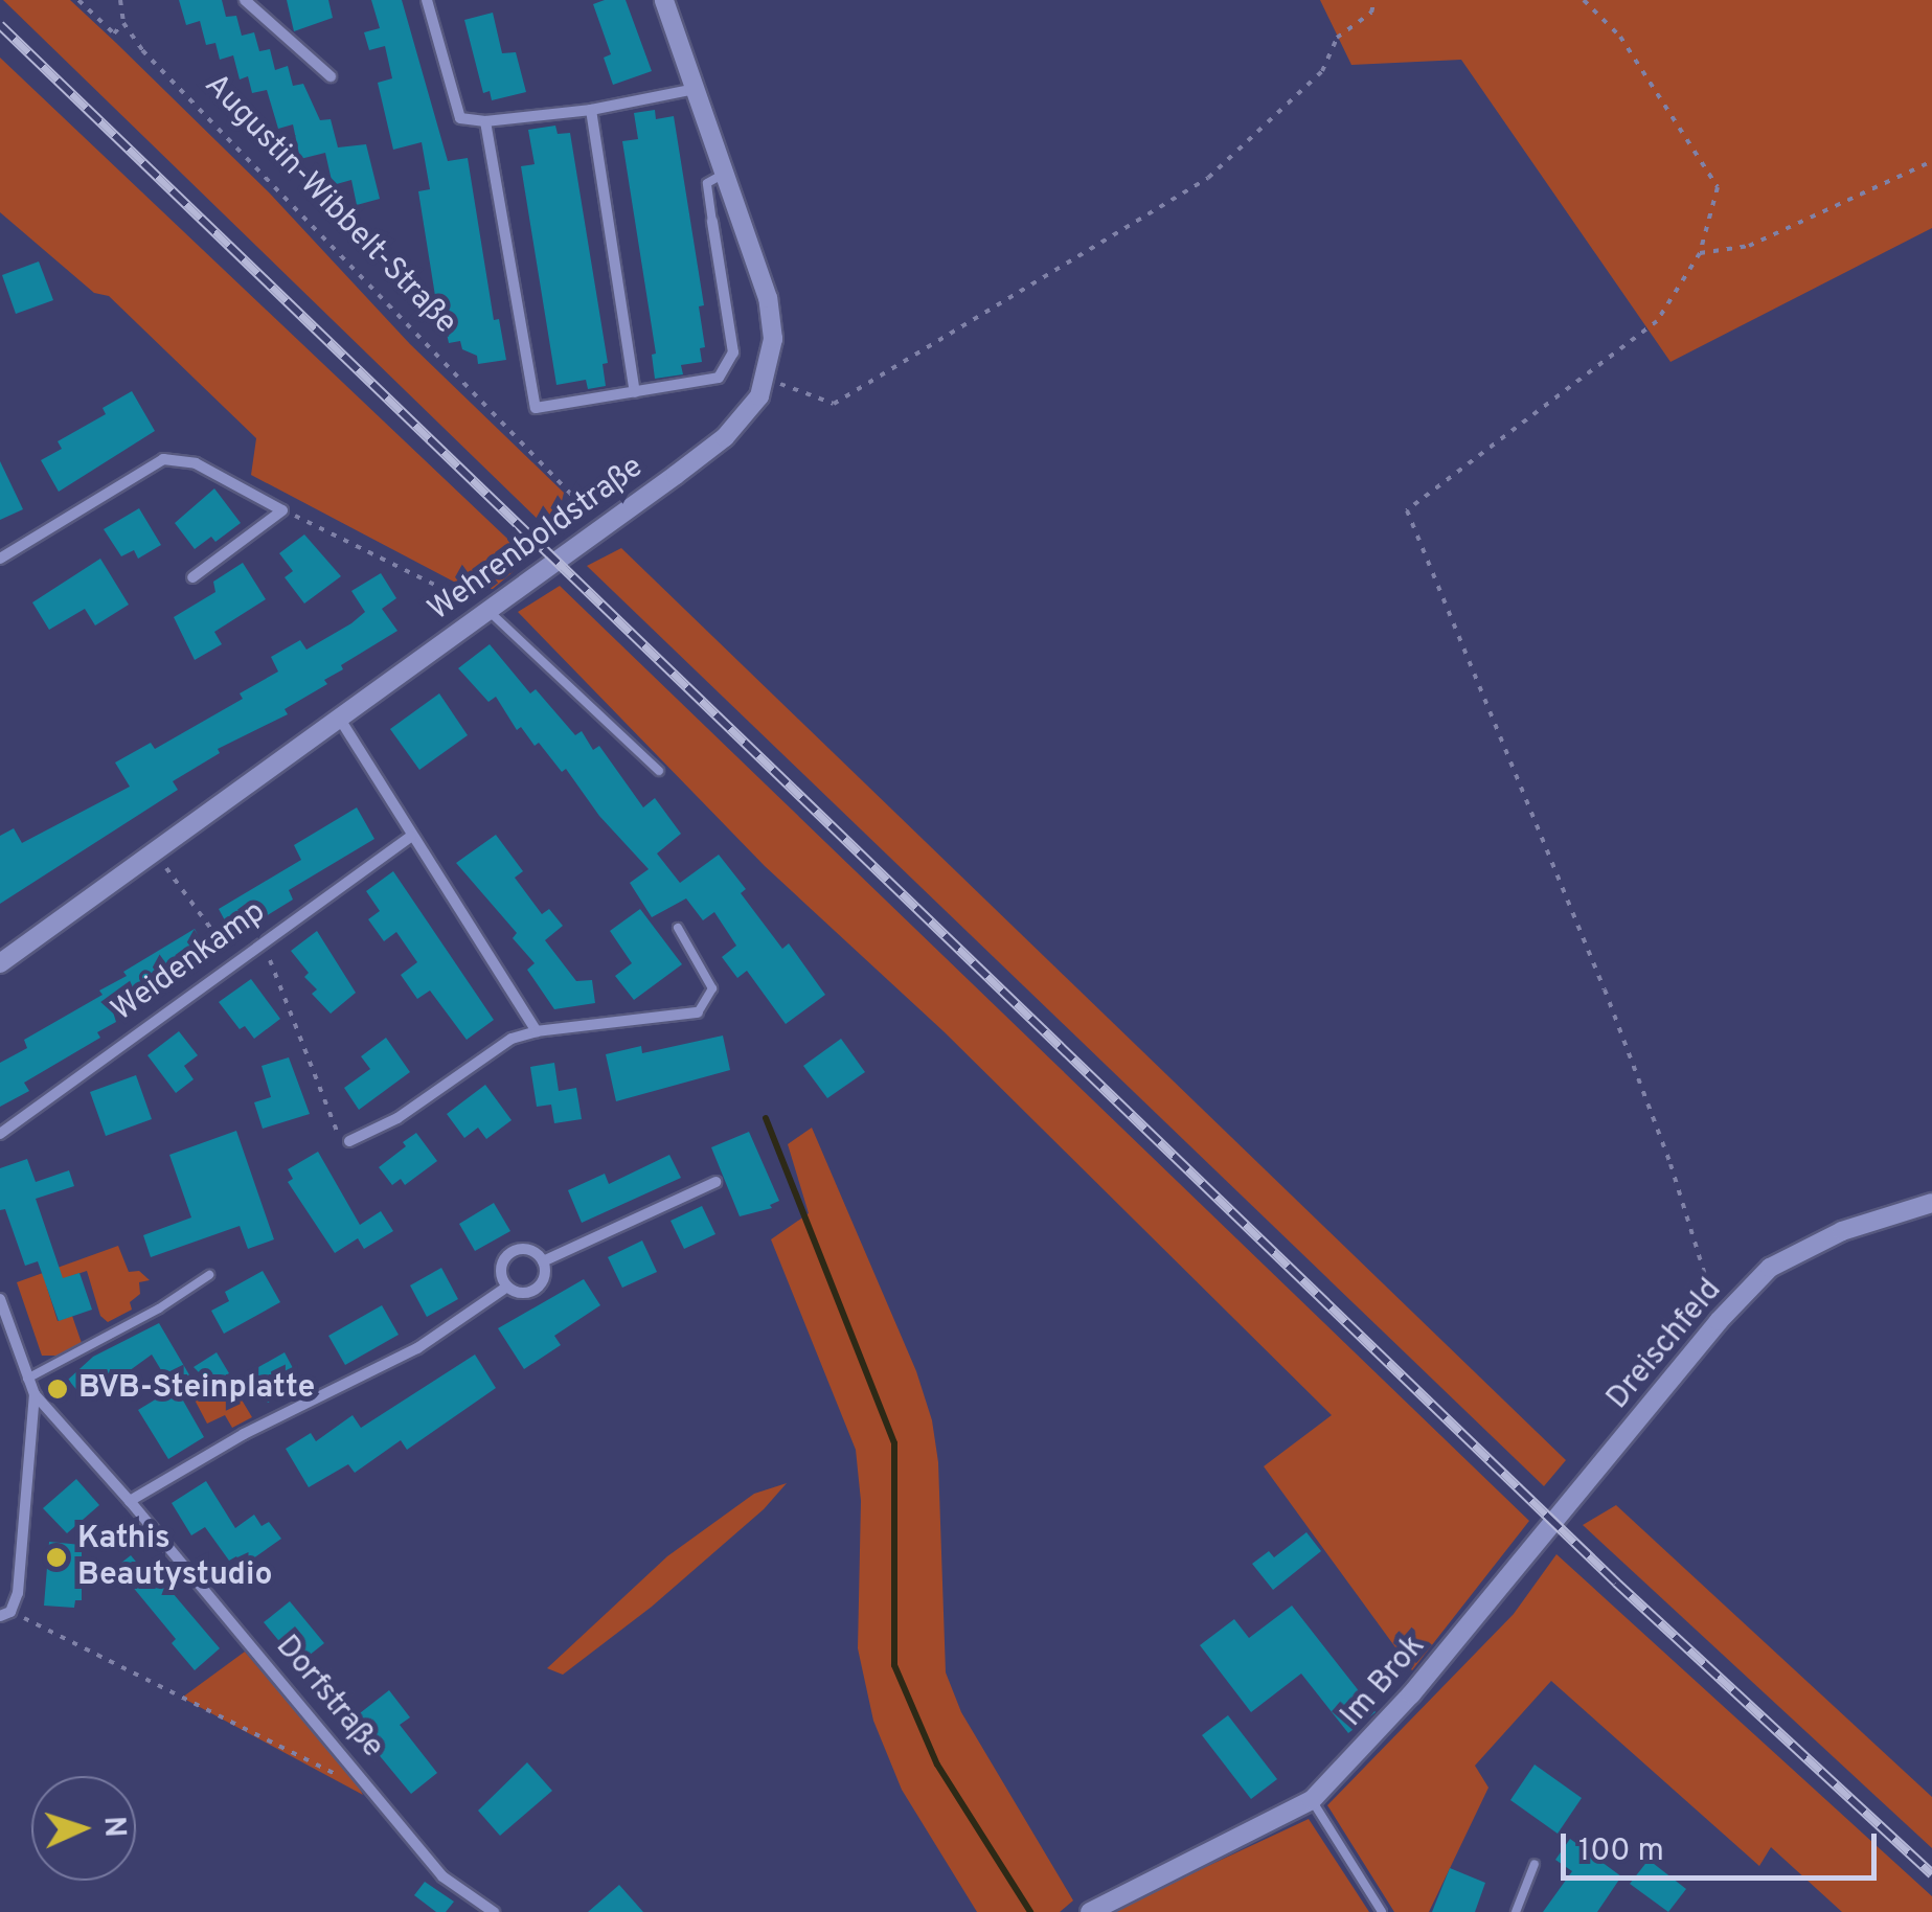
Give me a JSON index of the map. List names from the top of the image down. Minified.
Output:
{"streets":{"street":["Wehrenboldstraße","Weidenkamp","Dreischfeld","Im Brok","Dorfstraße"],"path":["Augustin-Wibbelt-Straße"]},"crossings":[["Augustin-Wibbelt-Straße","Wehrenboldstraße"],["Dreischfeld","Im Brok"]],"places":["BVB-Steinplatte","Kathis Beautystudio"],"scale_bar":"100 m","north":"right"}
